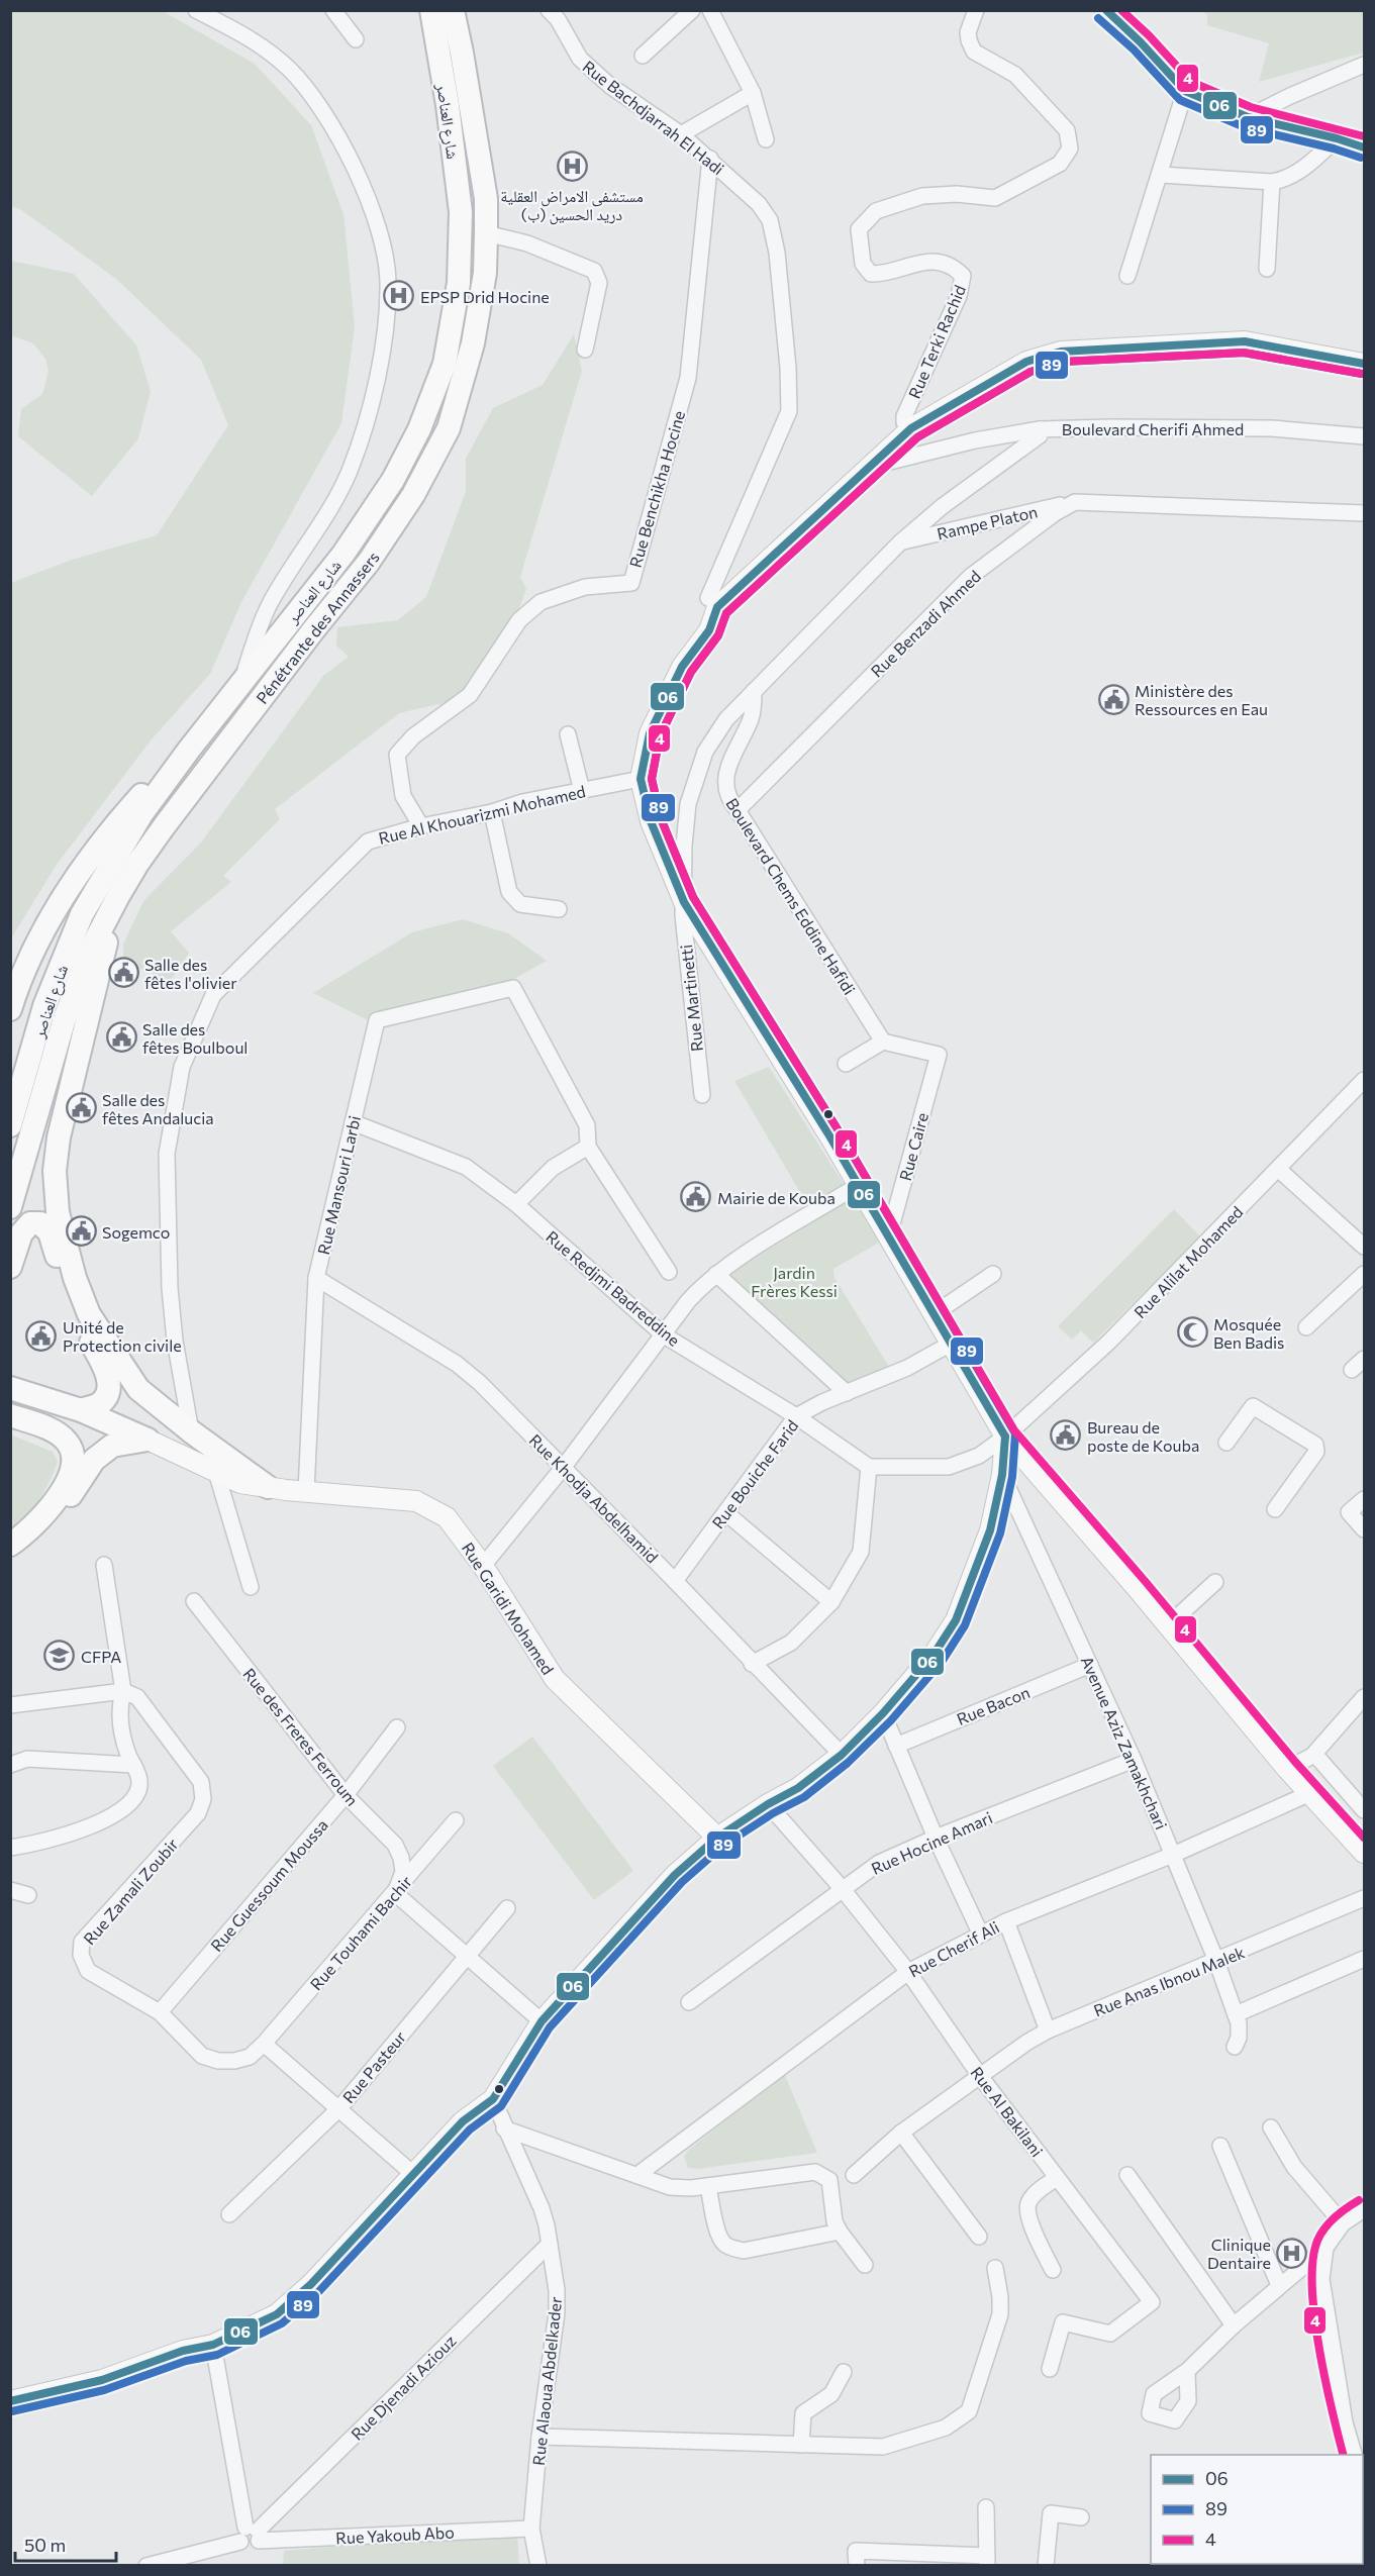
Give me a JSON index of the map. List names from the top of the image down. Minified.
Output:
{"streets":{"highway":["شارع العناصر","Pénétrante des Annassers"],"main road":["Rue Garidi Mohamed"],"street":["Rue Bachdjarrah El Hadi","Rue Terki Rachid","Boulevard Cherifi Ahmed","Rue Benchikha Hocine","Rampe Platon","Rue Benzadi Ahmed","Rue Al Khouarizmi Mohamed","Boulevard Chems Eddine Hafidi","Rue Martinetti","Rue Caire","Rue Mansouri Larbi","Rue Alilat Mohamed","Rue Redjmi Badreddine","Rue Bouiche Farid","Rue Khodja Abdelhamid","Rue Bacon","Rue des Freres Ferroum","Avenue Aziz Zamakhchari","Rue Hocine Amari","Rue Guessoum Moussa","Rue Zamali Zoubir","Rue Touhami Bachir","Rue Cherif Ali","Rue Anas Ibnou Malek","Rue Pasteur","Rue Al Bakilani","Rue Alaoua Abdelkader","Rue Djenadi Aziouz","Rue Yakoub Abo"]},"crossings":[["Rue Bachdjarrah El Hadi","Rue Benchikha Hocine"],["شارع العناصر","Pénétrante des Annassers"],["Boulevard Cherifi Ahmed","Rampe Platon"],["Boulevard Cherifi Ahmed","Boulevard Chems Eddine Hafidi"],["Boulevard Cherifi Ahmed","Rue Martinetti"],["Rue Benchikha Hocine","Rue Al Khouarizmi Mohamed"],["Rampe Platon","Rue Benzadi Ahmed"],["Rue Benzadi Ahmed","Boulevard Chems Eddine Hafidi"],["Boulevard Chems Eddine Hafidi","Rue Martinetti"],["Boulevard Chems Eddine Hafidi","Rue Caire"],["Rue Mansouri Larbi","Rue Redjmi Badreddine"],["Rue Mansouri Larbi","Rue Khodja Abdelhamid"],["Rue Mansouri Larbi","Rue Garidi Mohamed"],["Rue Redjmi Badreddine","Rue Bouiche Farid"],["Rue Bouiche Farid","Rue Khodja Abdelhamid"],["Rue Bacon","Avenue Aziz Zamakhchari"],["Rue des Freres Ferroum","Rue Guessoum Moussa"],["Rue des Freres Ferroum","Rue Touhami Bachir"],["Avenue Aziz Zamakhchari","Rue Hocine Amari"],["Avenue Aziz Zamakhchari","Rue Cherif Ali"],["Avenue Aziz Zamakhchari","Rue Anas Ibnou Malek"],["Rue Hocine Amari","Rue Al Bakilani"],["Rue Guessoum Moussa","Rue Zamali Zoubir"],["Rue Zamali Zoubir","Rue Touhami Bachir"],["Rue Cherif Ali","Rue Al Bakilani"],["Rue Anas Ibnou Malek","Rue Al Bakilani"],["Rue Alaoua Abdelkader","Rue Djenadi Aziouz"],["Rue Alaoua Abdelkader","Rue Yakoub Abo"],["Rue Djenadi Aziouz","Rue Yakoub Abo"]],"parks":["Jardin Frères Kessi"],"places":{"hospital":["مستشفى الامراض العقلية دريد الحسين (ب)","EPSP Drid Hocine","Clinique Dentaire"],"public building":["Ministère des Ressources en Eau","Salle des fêtes l'olivier","Salle des fêtes Boulboul","Salle des fêtes Andalucia","Mairie de Kouba","Sogemco","Unité de Protection civile","Bureau de poste de Kouba"],"mosque":["Mosquée Ben Badis"],"school or university":["CFPA"]},"lines":["transit line 06","transit line 4","transit line 89"],"legend":["06","89","4"],"scale_bar":"50 m"}
